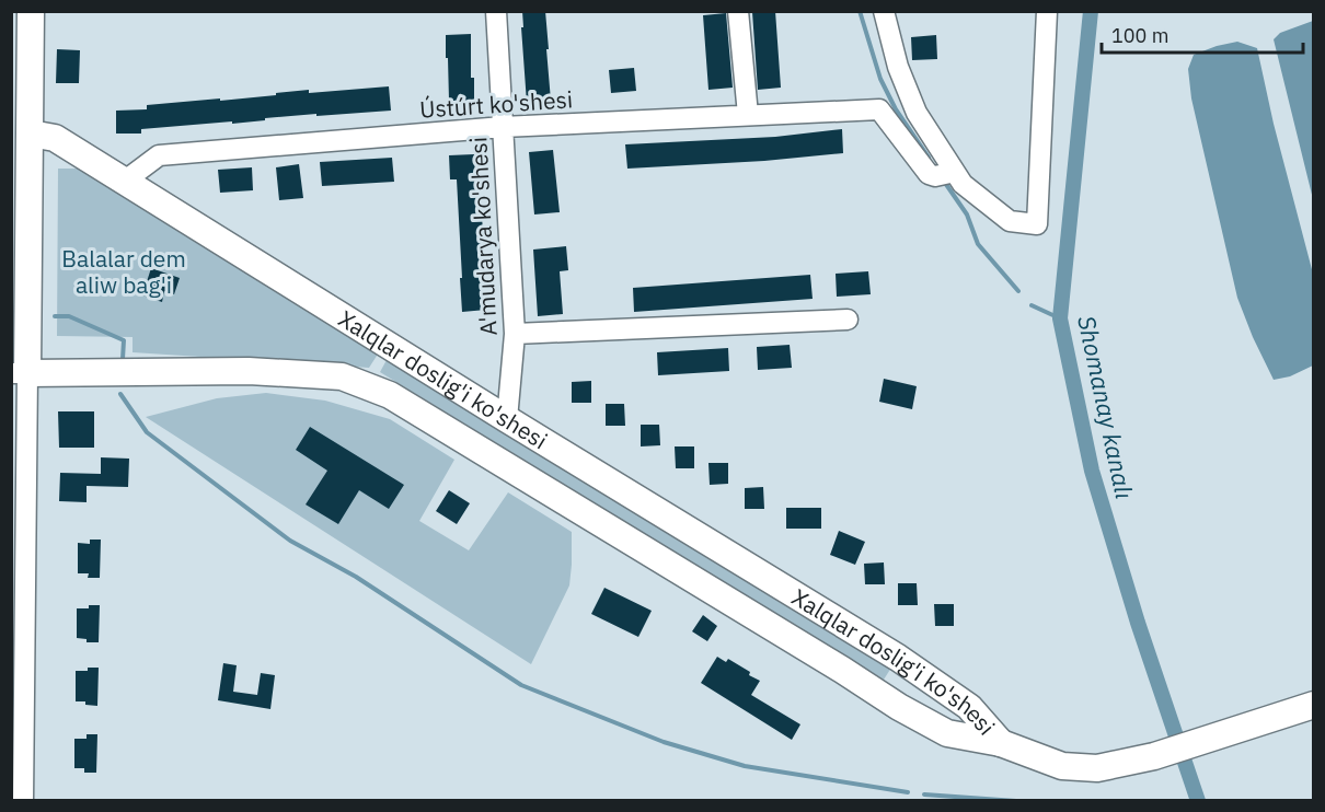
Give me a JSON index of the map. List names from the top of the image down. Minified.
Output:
{"streets":{"main road":["Xalqlar doslig'i ko'shesi"],"street":["Ústúrt ko'shesi","A'mudarya ko'shesi"]},"crossings":[["Ústúrt ko'shesi","A'mudarya ko'shesi"],["Ústúrt ko'shesi","Xalqlar doslig'i ko'shesi"],["A'mudarya ko'shesi","Xalqlar doslig'i ko'shesi"]],"water":["Shomanay kanalı"],"parks":["Balalar dem aliw bag'i"],"scale_bar":"100 m"}
